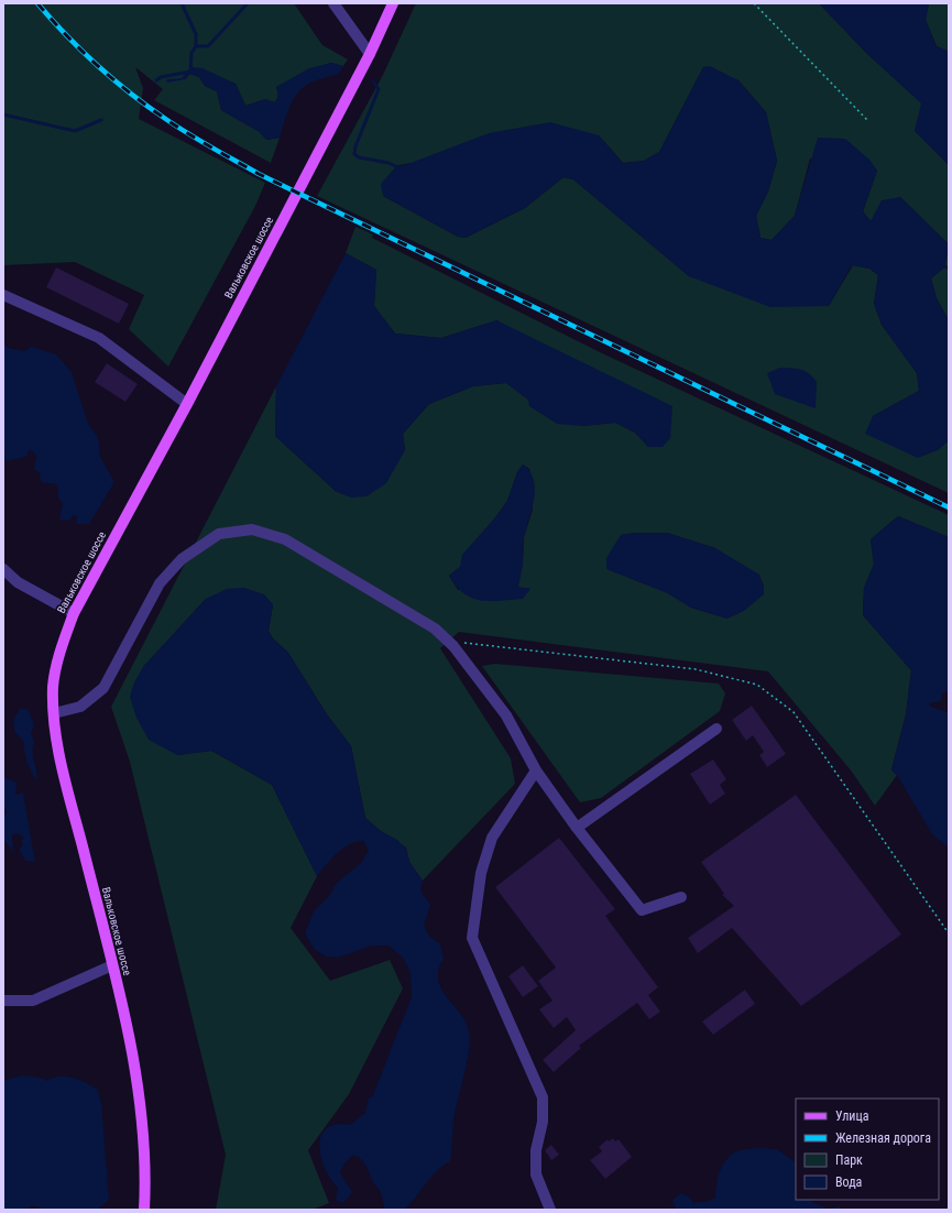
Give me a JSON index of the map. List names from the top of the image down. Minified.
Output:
{"streets":{"main road":["Вальковское шоссе"]},"legend":["Улица","Железная дорога","Парк","Вода"]}
